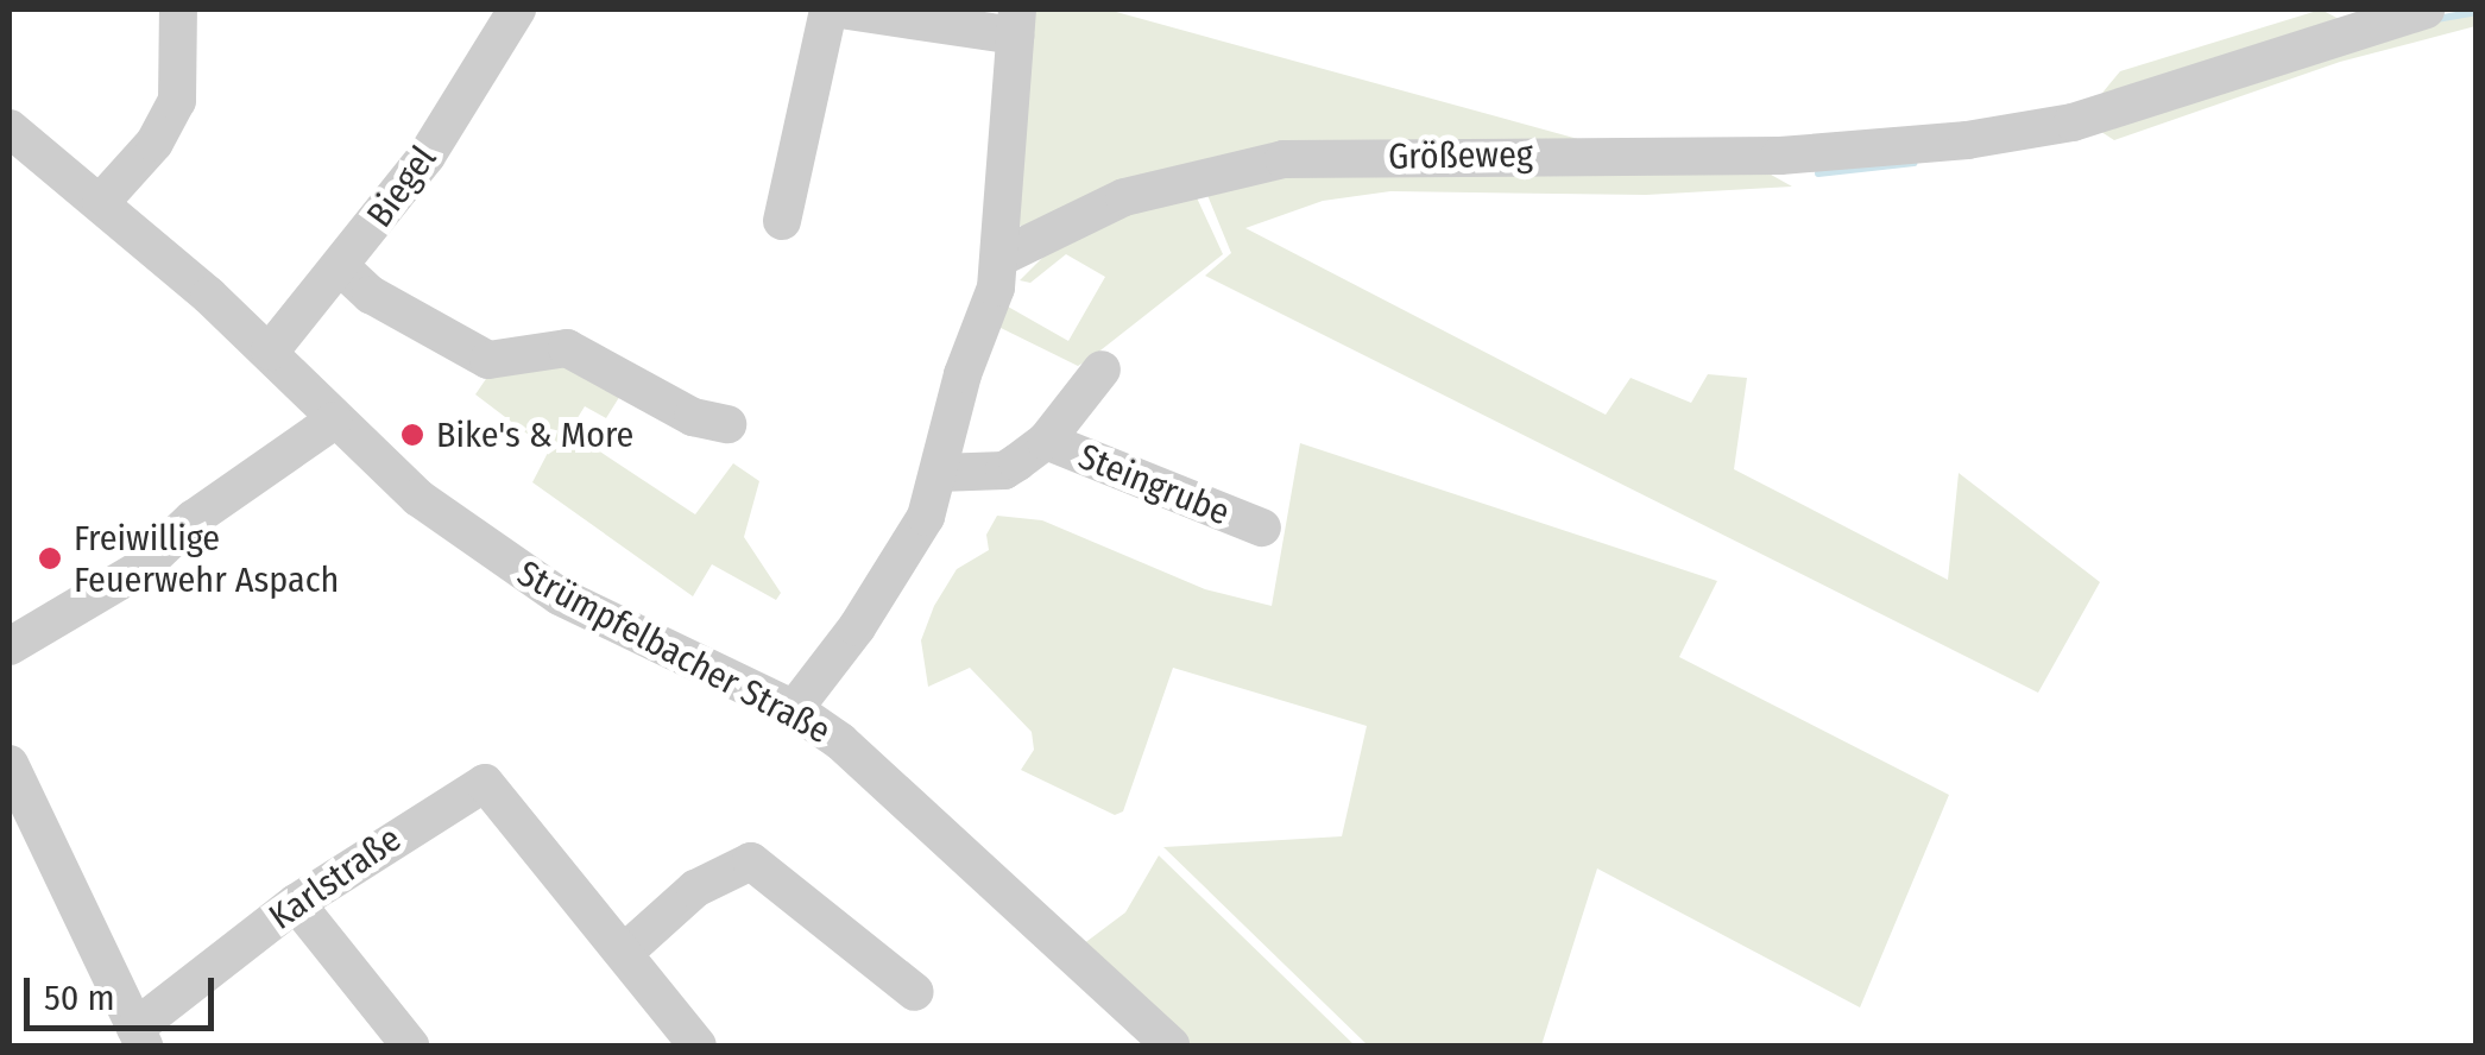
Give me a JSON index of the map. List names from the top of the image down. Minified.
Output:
{"streets":{"street":["Größeweg","Biegel","Steingrube","Strümpfelbacher Straße","Karlstraße"]},"crossings":[["Biegel","Strümpfelbacher Straße"]],"places":["Bike's & More","Freiwillige Feuerwehr Aspach"],"scale_bar":"50 m"}
